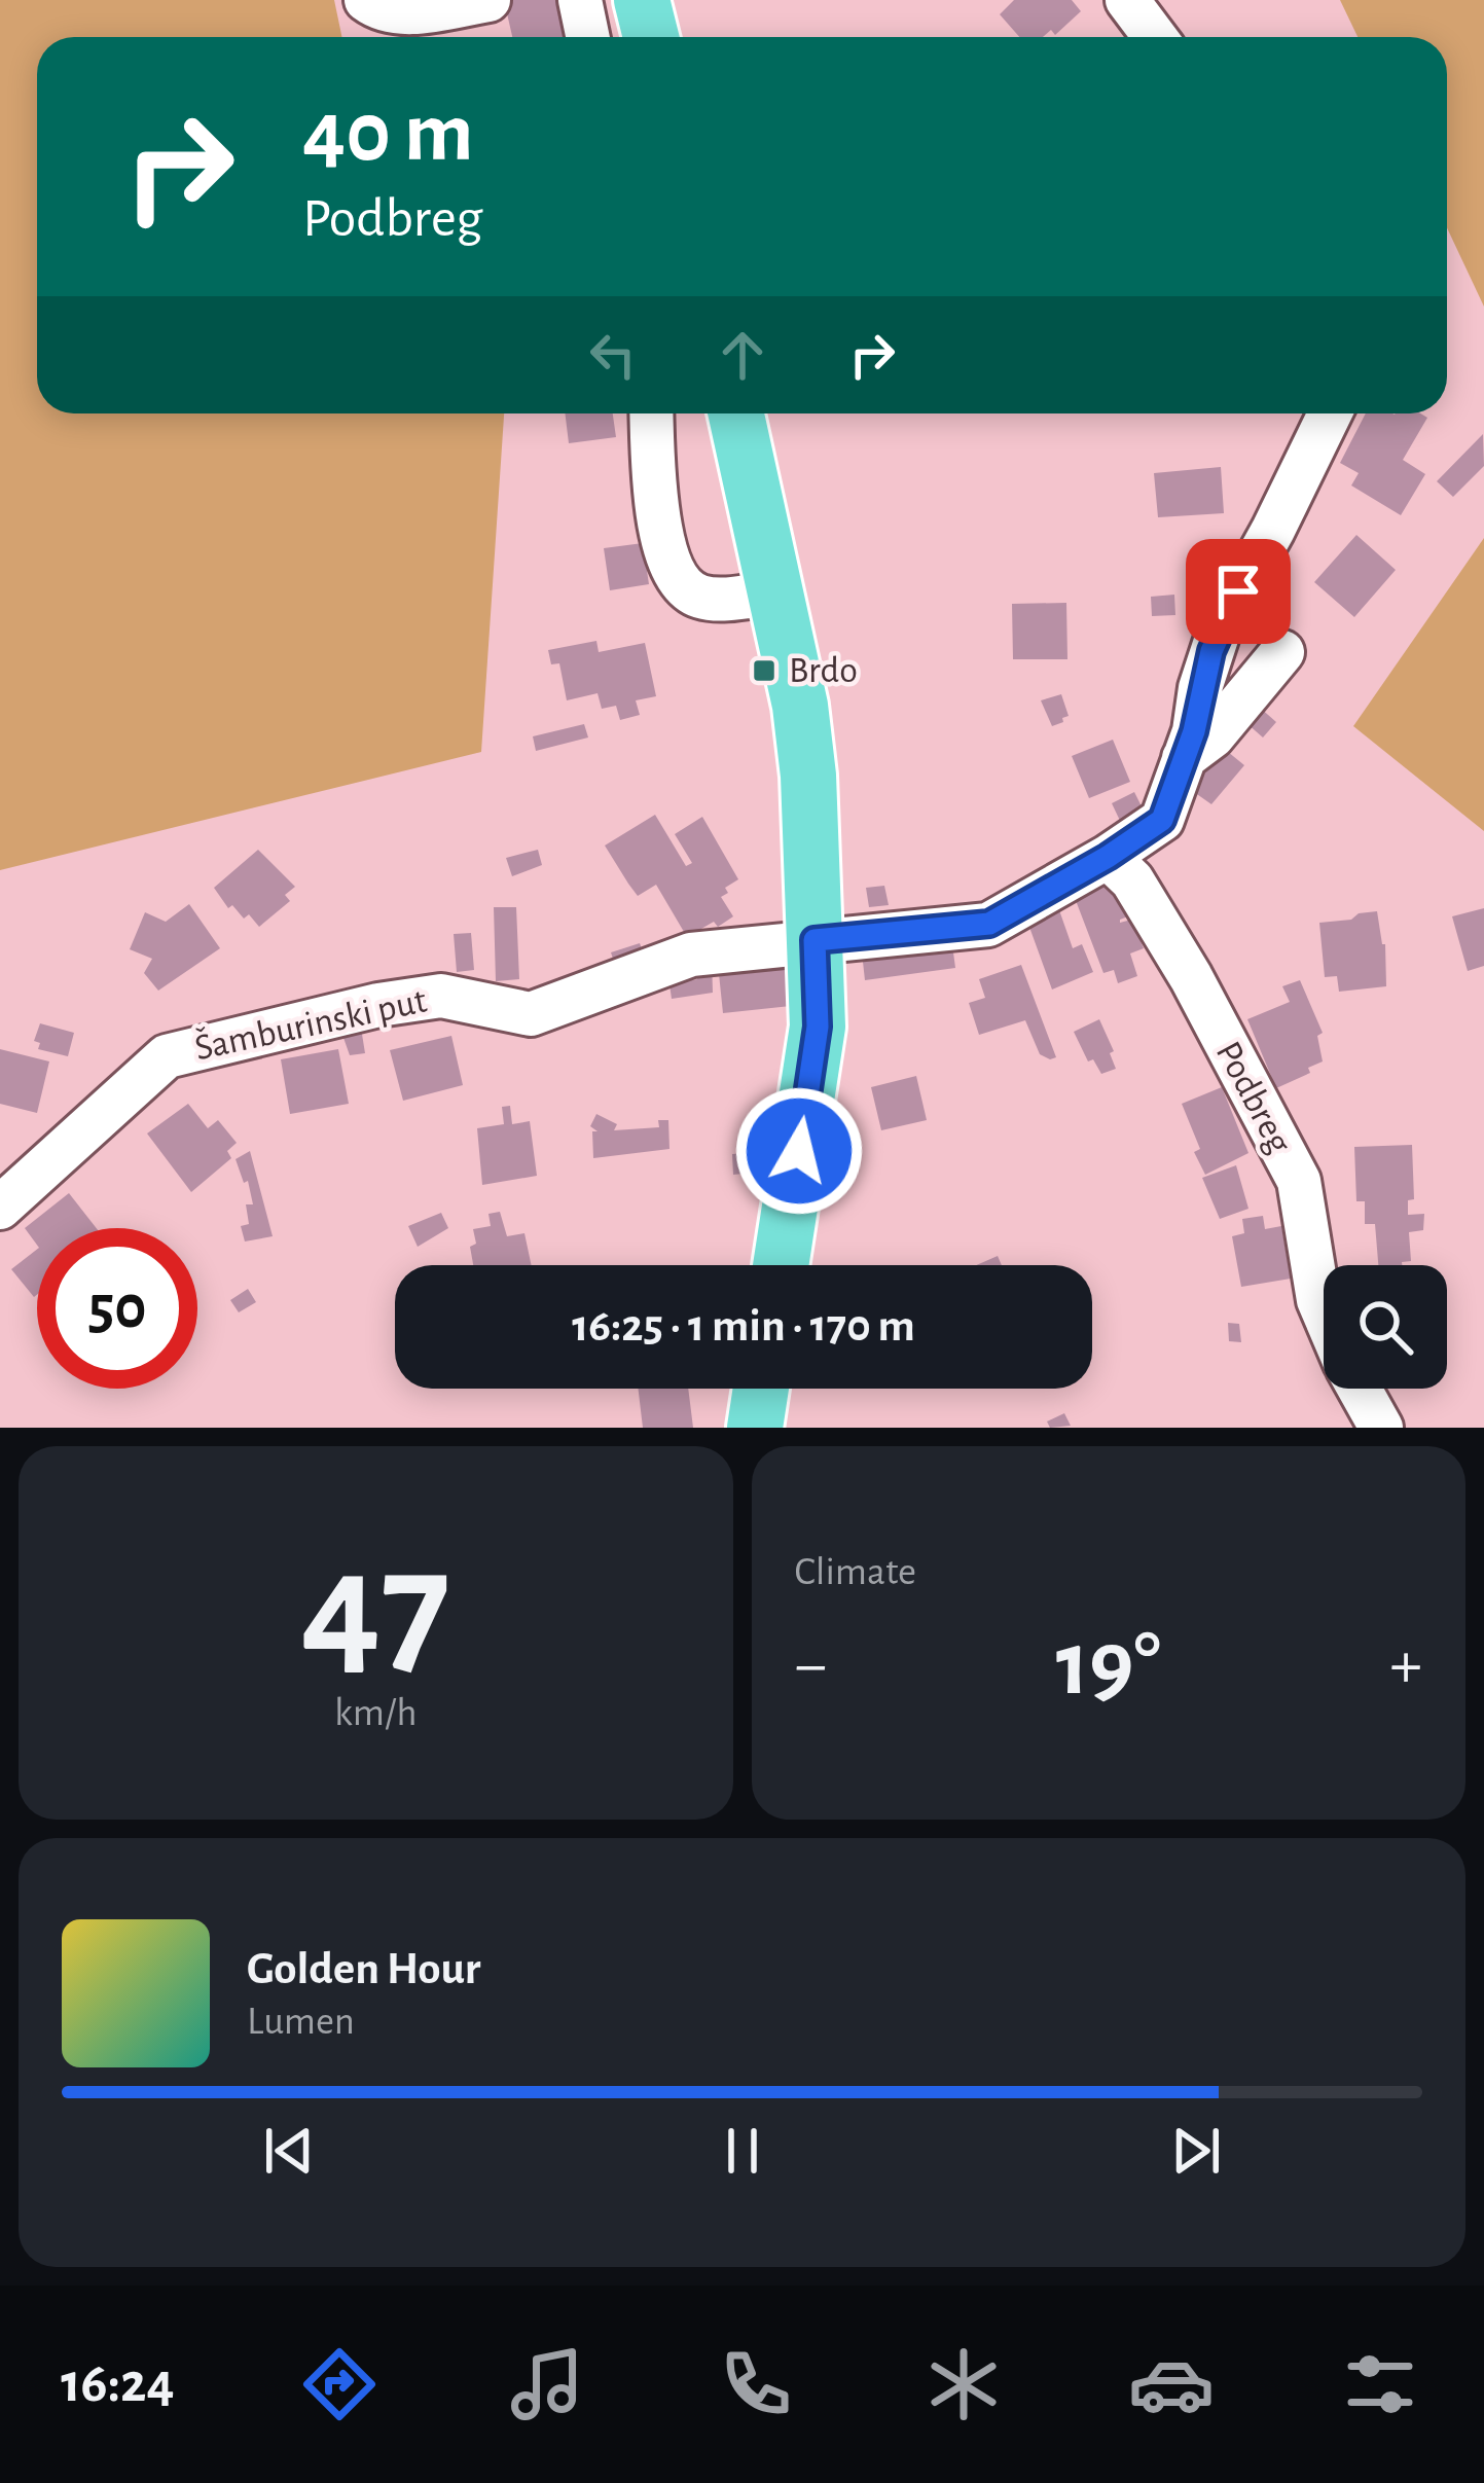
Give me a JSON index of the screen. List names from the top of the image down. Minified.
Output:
{"streets":{"street":["Šamburinski put","Podbreg"]},"places":{"transit":["Brdo"]},"page":{"turn":["40 m","Podbreg"],"limit":"50","trip":"16:25 · 1 min · 170 m","tile":[["47","km/h"],"Climate"],"heat":["−","19°","+"],"song":["Golden Hour","Lumen"],"tabs":"16:24"}}
